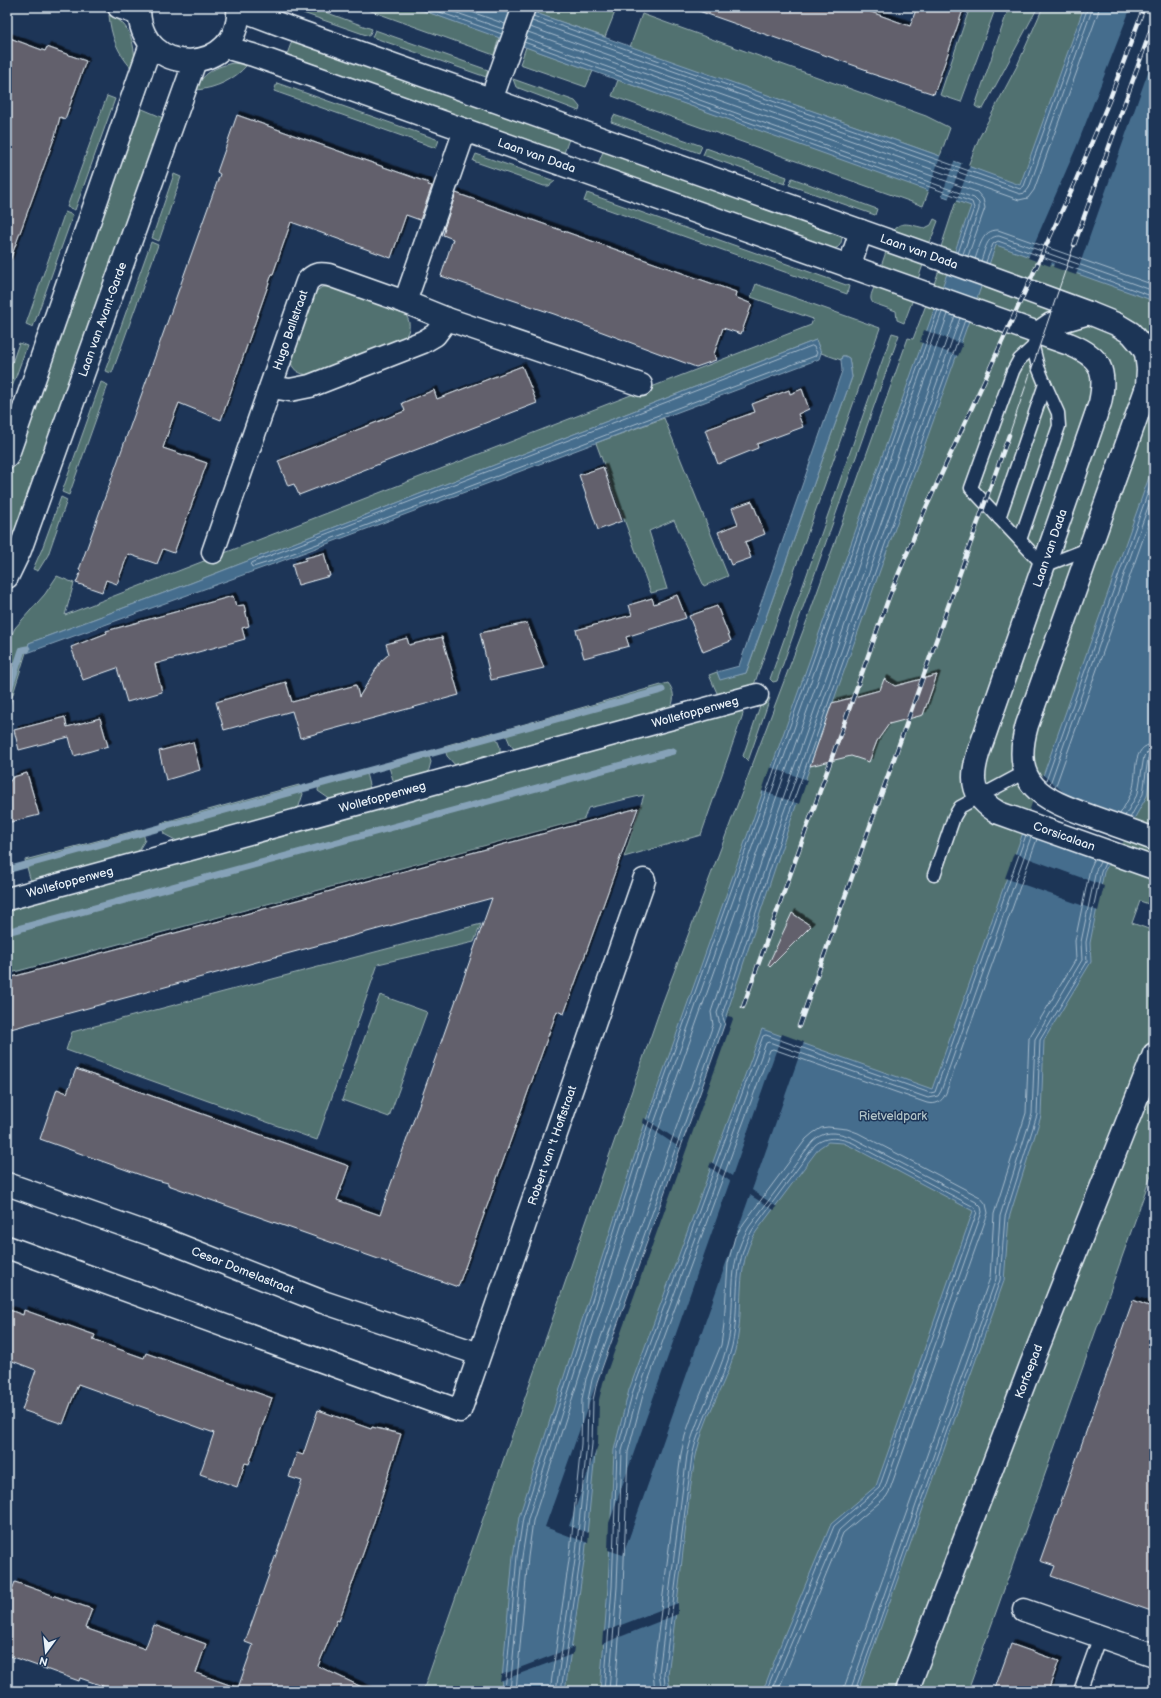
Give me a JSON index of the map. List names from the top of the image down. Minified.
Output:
{"streets":{"street":["Laan van Dada","Laan van Avant-Garde","Hugo Ballstraat","Wollefoppenweg","Corsicalaan","Robert van 't Hoffstraat","Cesar Domelastraat","Korfoepad"]},"crossings":[["Laan van Dada","Corsicalaan"],["Robert van 't Hoffstraat","Cesar Domelastraat"]],"parks":["Rietveldpark"],"north":"bottom"}
